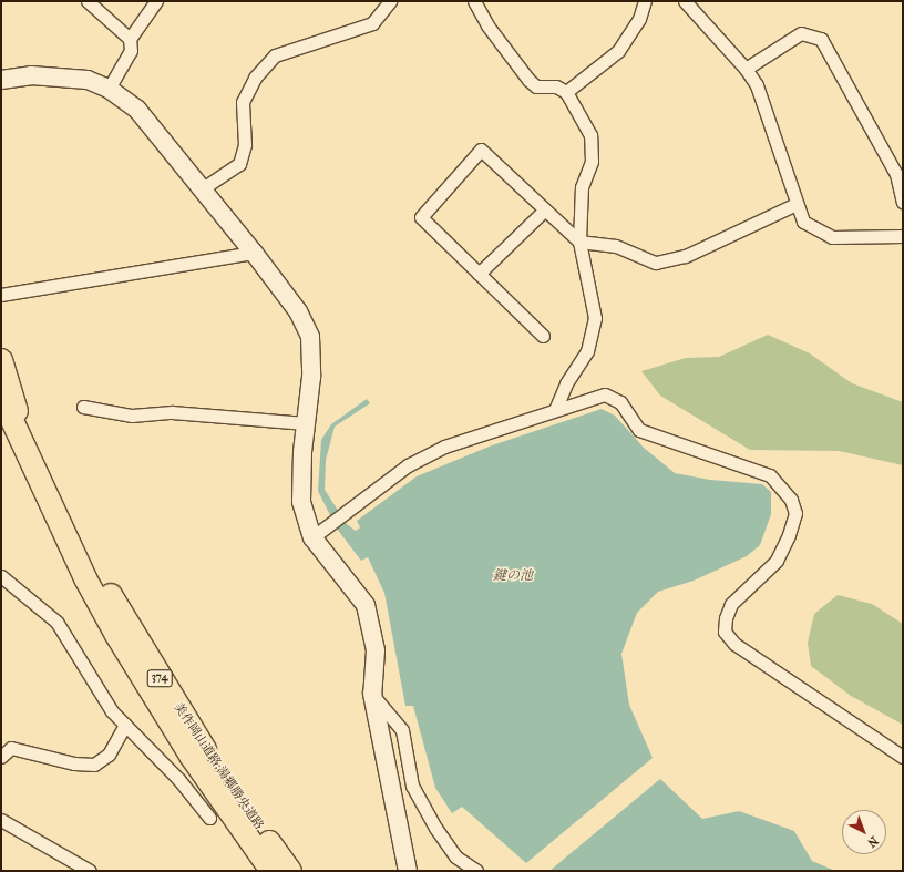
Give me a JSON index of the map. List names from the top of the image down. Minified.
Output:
{"streets":{"highway":["374","美作岡山道路;湯郷勝央道路"]},"water":["鍵の池"],"north":"bottom right"}
